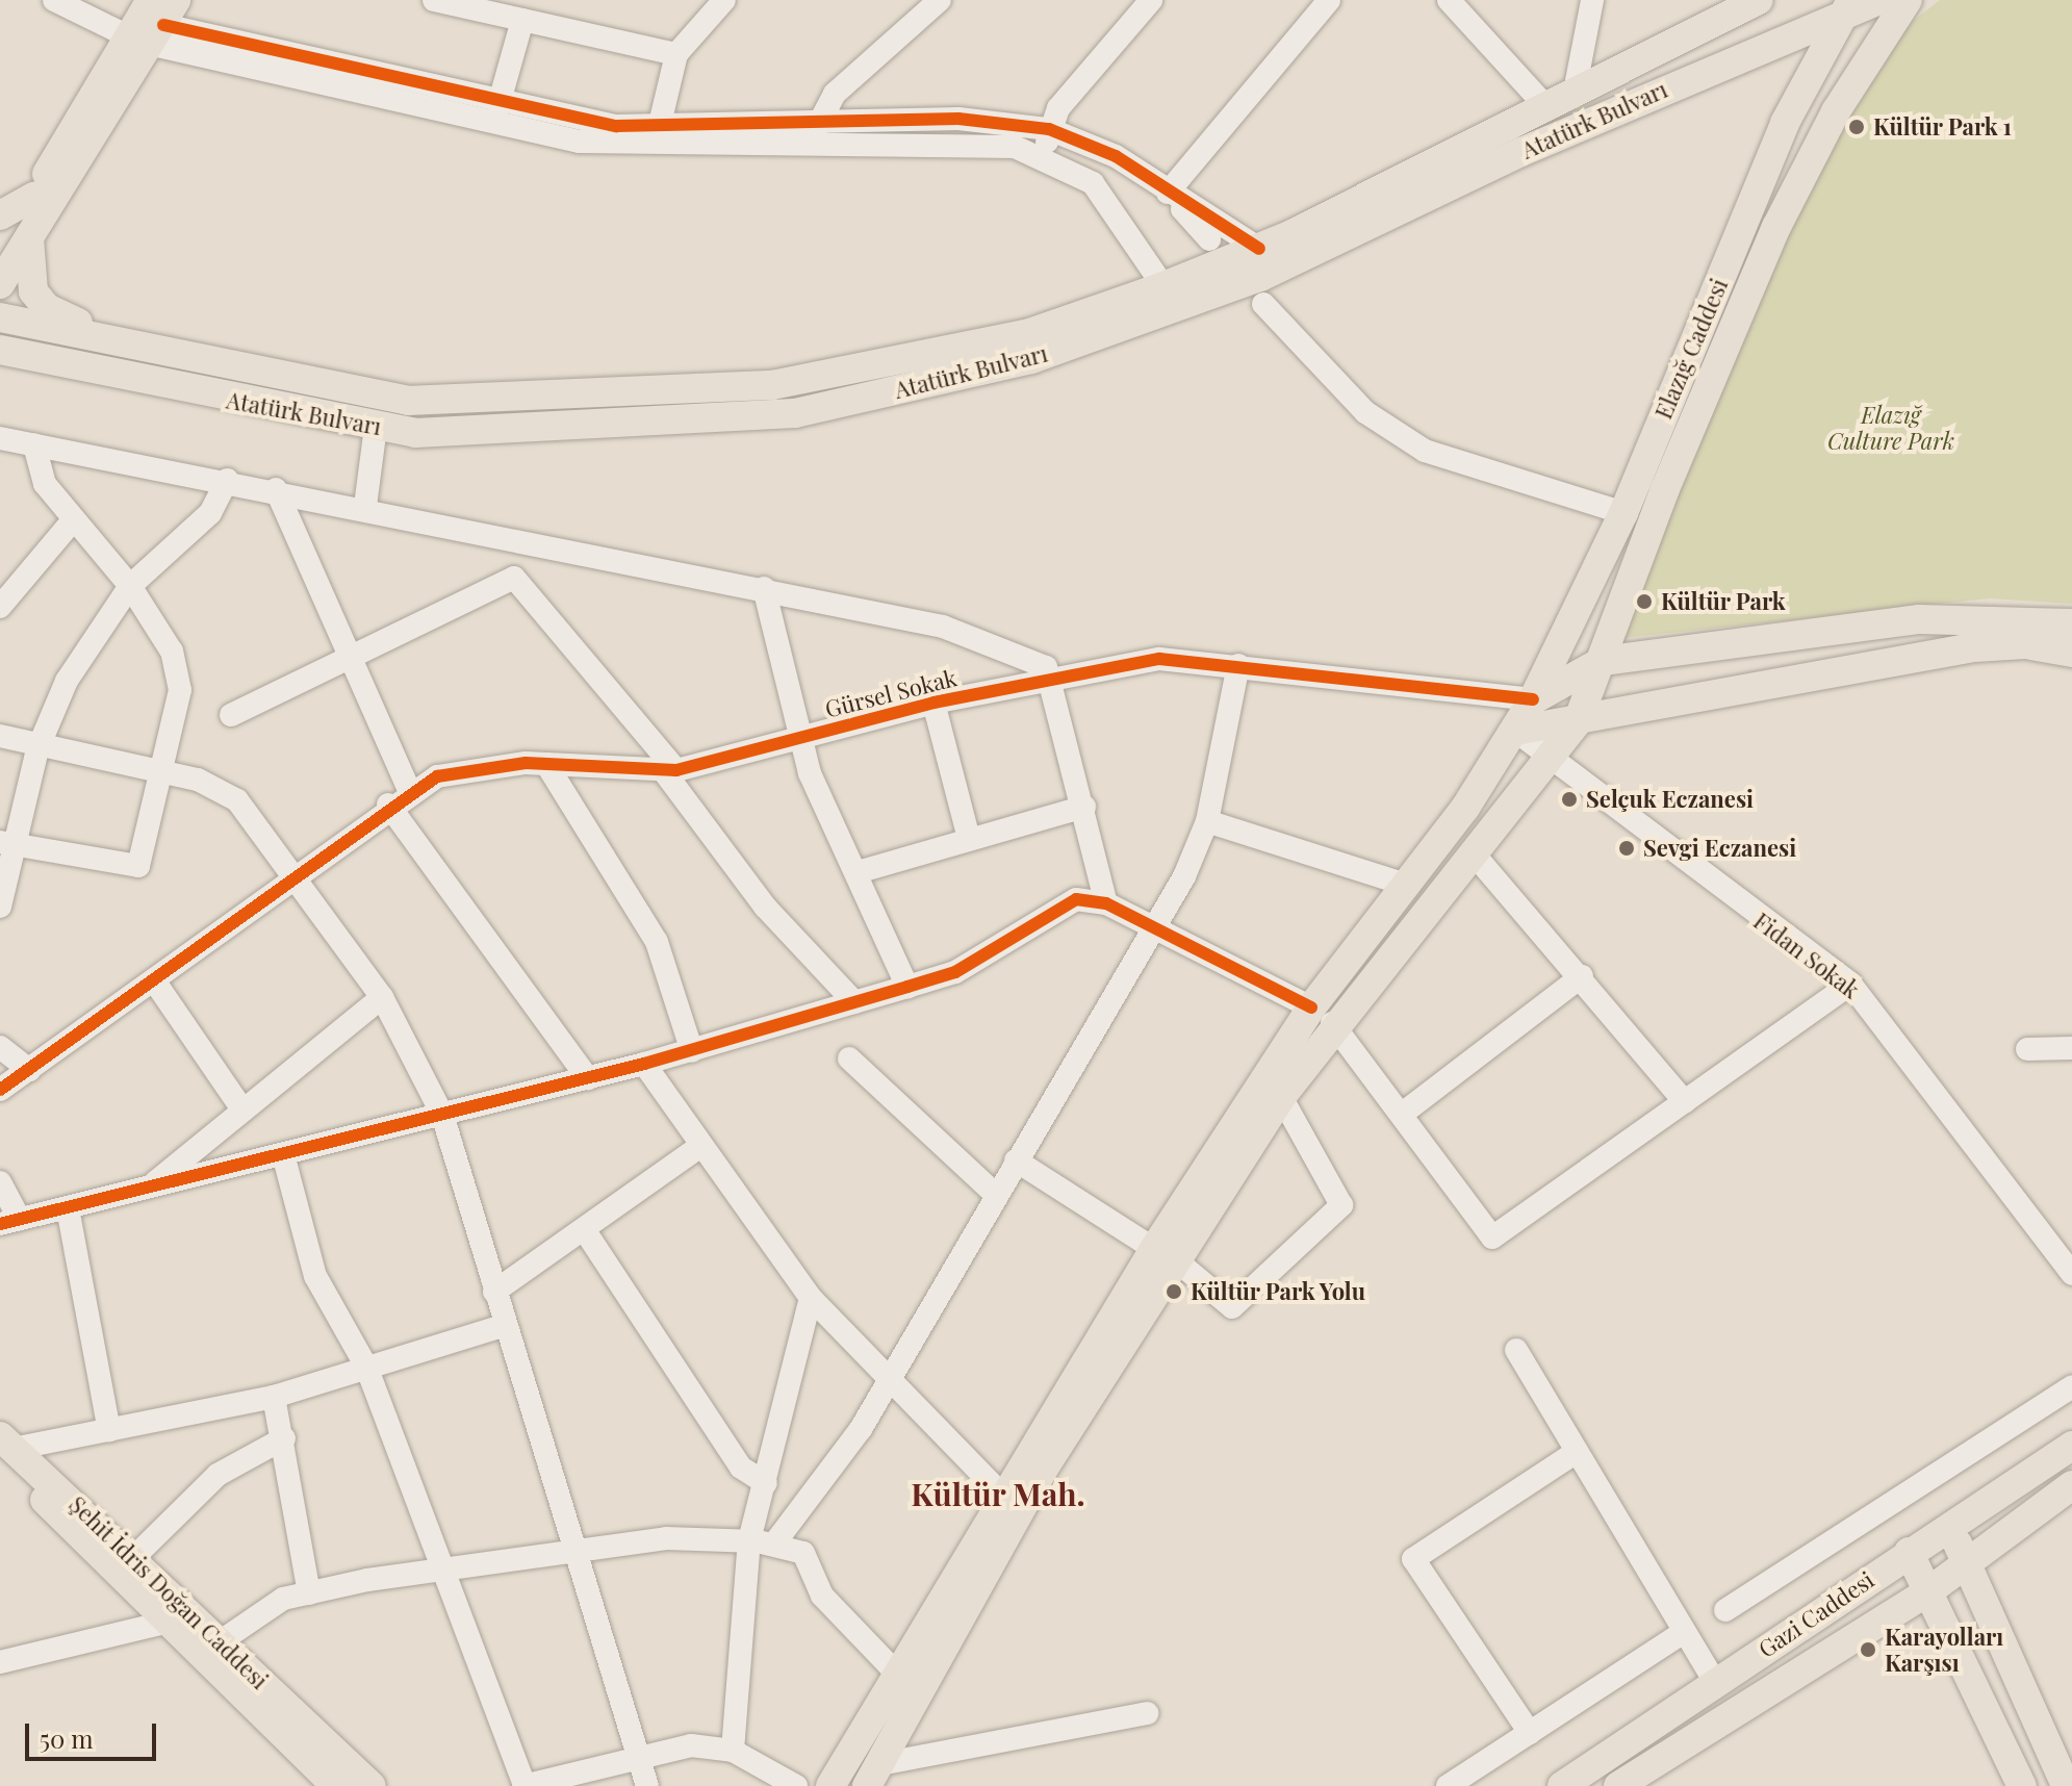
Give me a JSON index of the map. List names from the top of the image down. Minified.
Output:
{"streets":{"main road":["Atatürk Bulvarı","Elazığ Caddesi","Şehit İdris Doğan Caddesi","Gazi Caddesi"],"street":["Gürsel Sokak","Fidan Sokak"]},"crossings":[["Atatürk Bulvarı","Elazığ Caddesi"],["Elazığ Caddesi","Gürsel Sokak"],["Elazığ Caddesi","Fidan Sokak"]],"districts":["Kültür Mah."],"parks":["Elazığ Culture Park"],"places":["Kültür Park 1","Kültür Park","Selçuk Eczanesi","Sevgi Eczanesi","Kültür Park Yolu","Karayolları Karşısı"],"scale_bar":"50 m"}
